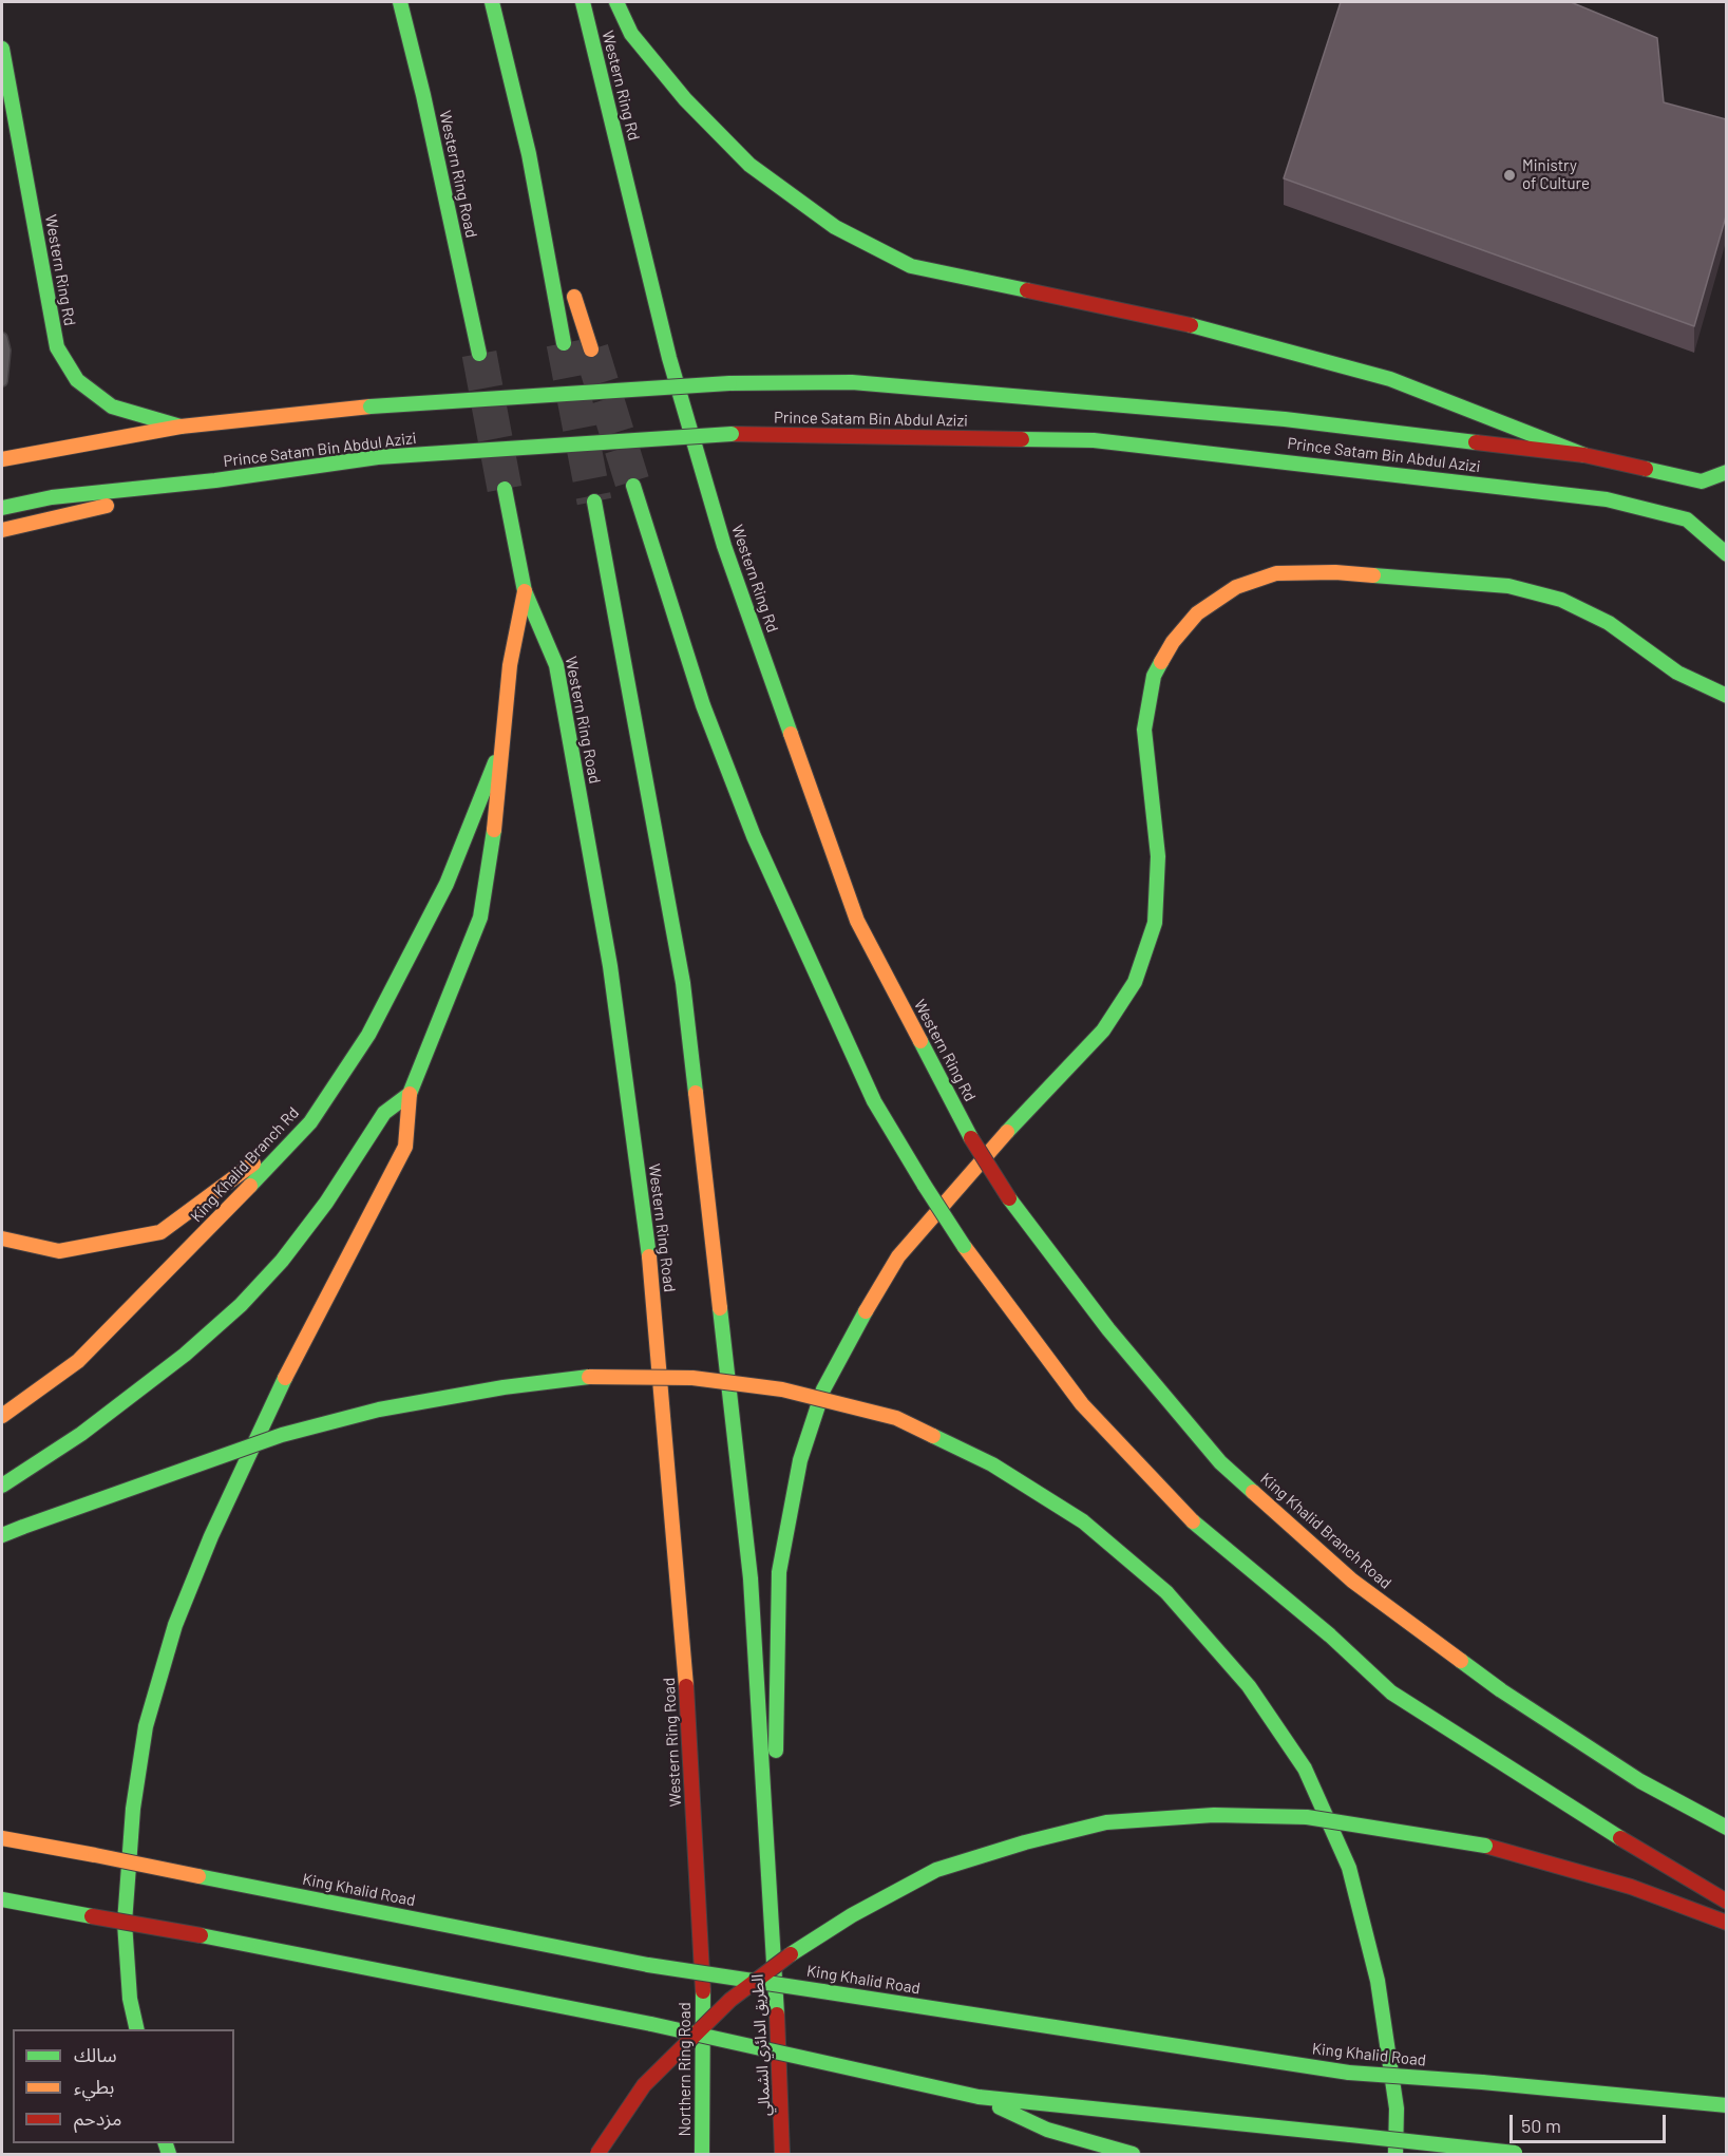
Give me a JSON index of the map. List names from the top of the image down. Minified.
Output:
{"streets":{"main road":["Western Ring Rd","Western Ring Road","Prince Satam Bin Abdul Azizi","King Khalid Branch Rd","King Khalid Branch Road","King Khalid Road","الطريق الدائري الشمالي","Northern Ring Road"]},"crossings":[["Western Ring Rd","Prince Satam Bin Abdul Azizi"],["Western Ring Rd","King Khalid Branch Road"],["Western Ring Road","Northern Ring Road"]],"places":["Ministry of Culture"],"legend":["سالك","بطيء","مزدحم"],"scale_bar":"50 m"}
